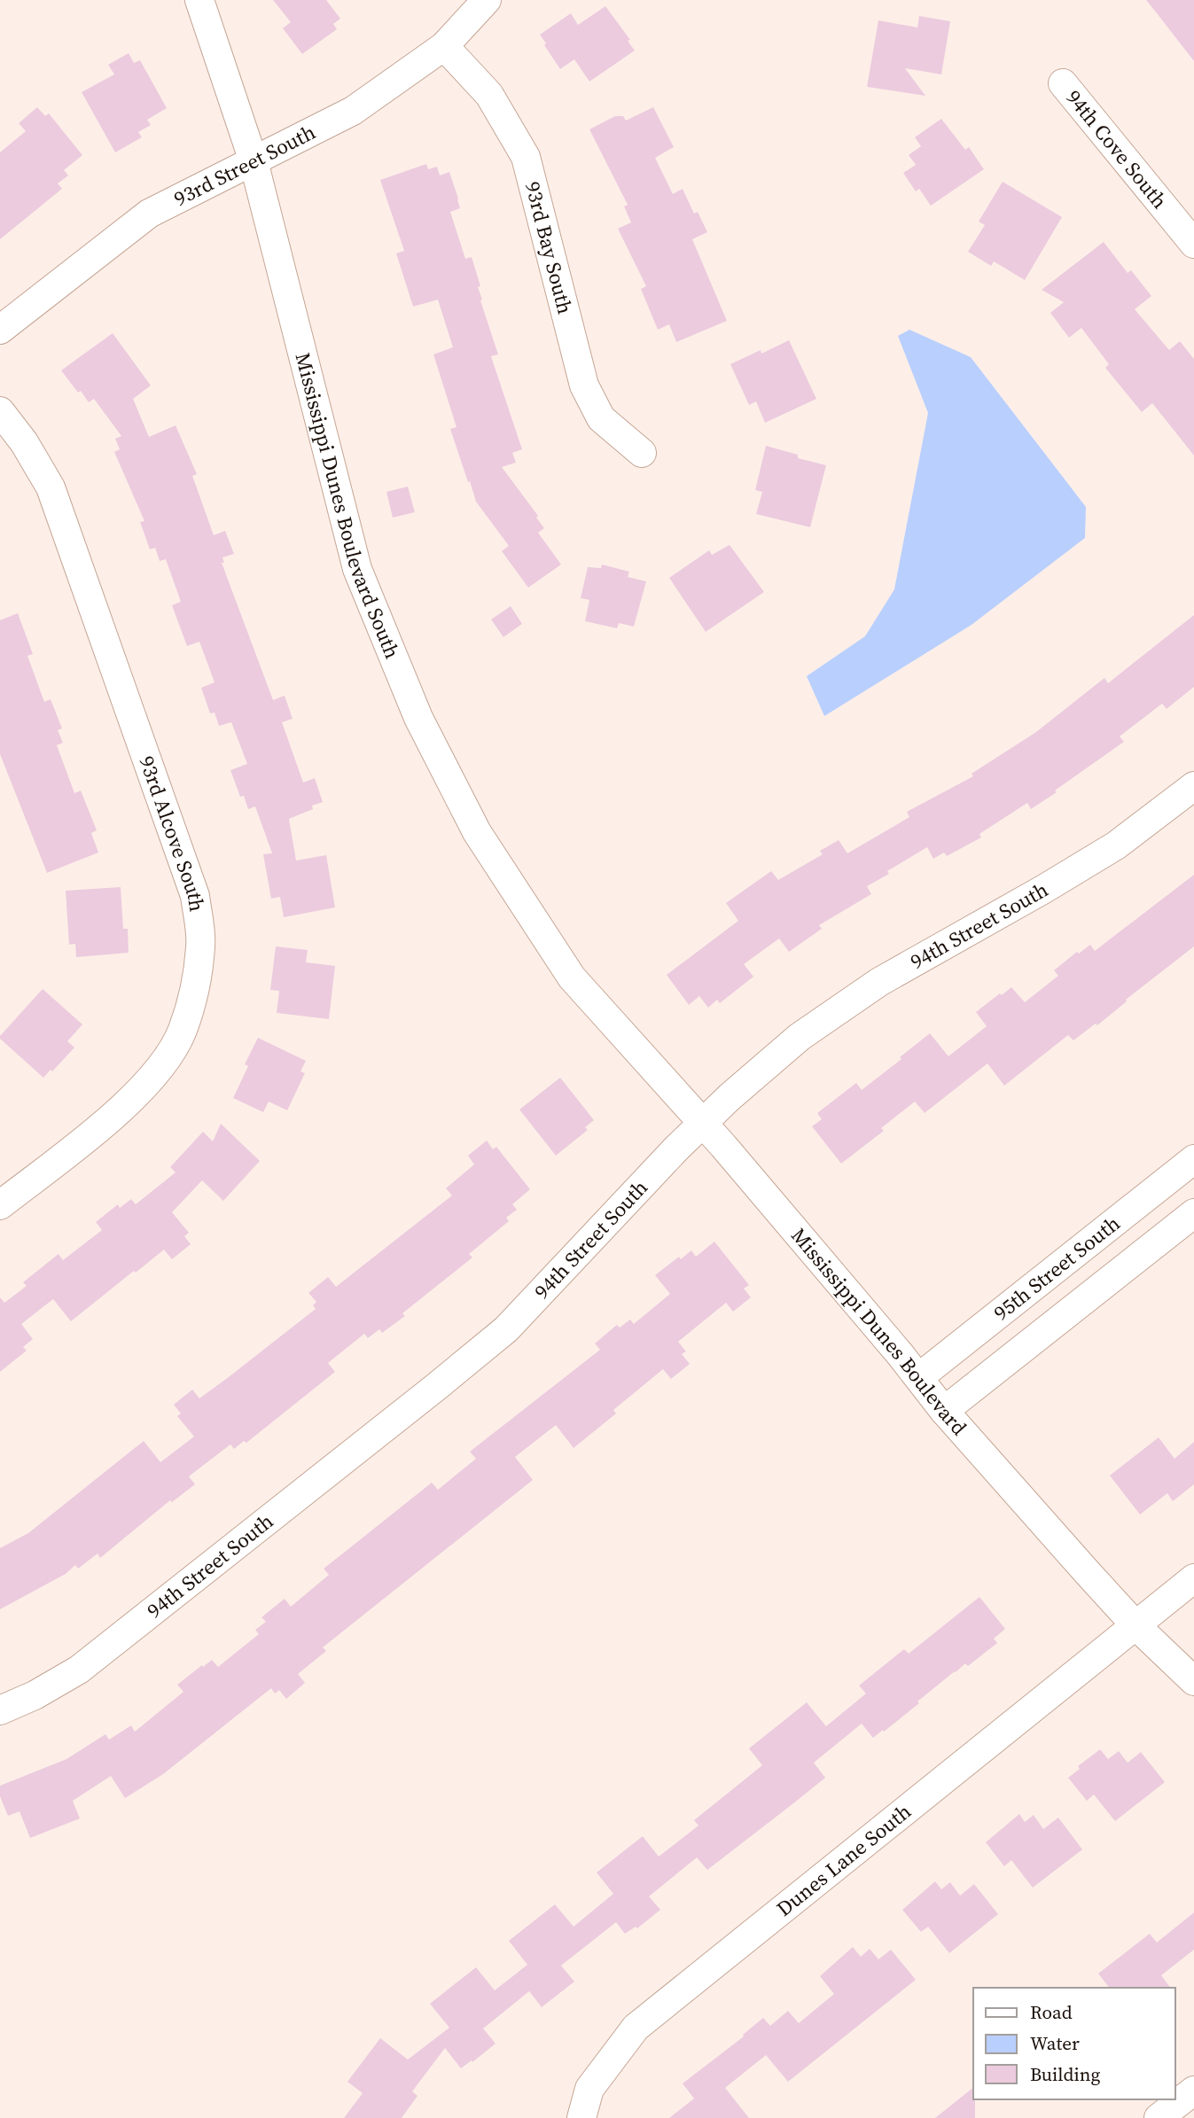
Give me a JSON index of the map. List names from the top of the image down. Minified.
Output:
{"streets":{"street":["94th Cove South","93rd Street South","93rd Bay South","Mississippi Dunes Boulevard South","93rd Alcove South","94th Street South","95th Street South","Mississippi Dunes Boulevard","Dunes Lane South"]},"crossings":[["93rd Street South","93rd Bay South"],["93rd Street South","Mississippi Dunes Boulevard South"],["Mississippi Dunes Boulevard South","Mississippi Dunes Boulevard"],["94th Street South","Mississippi Dunes Boulevard"],["95th Street South","Mississippi Dunes Boulevard"],["Mississippi Dunes Boulevard","Dunes Lane South"]],"legend":["Road","Water","Building"]}
